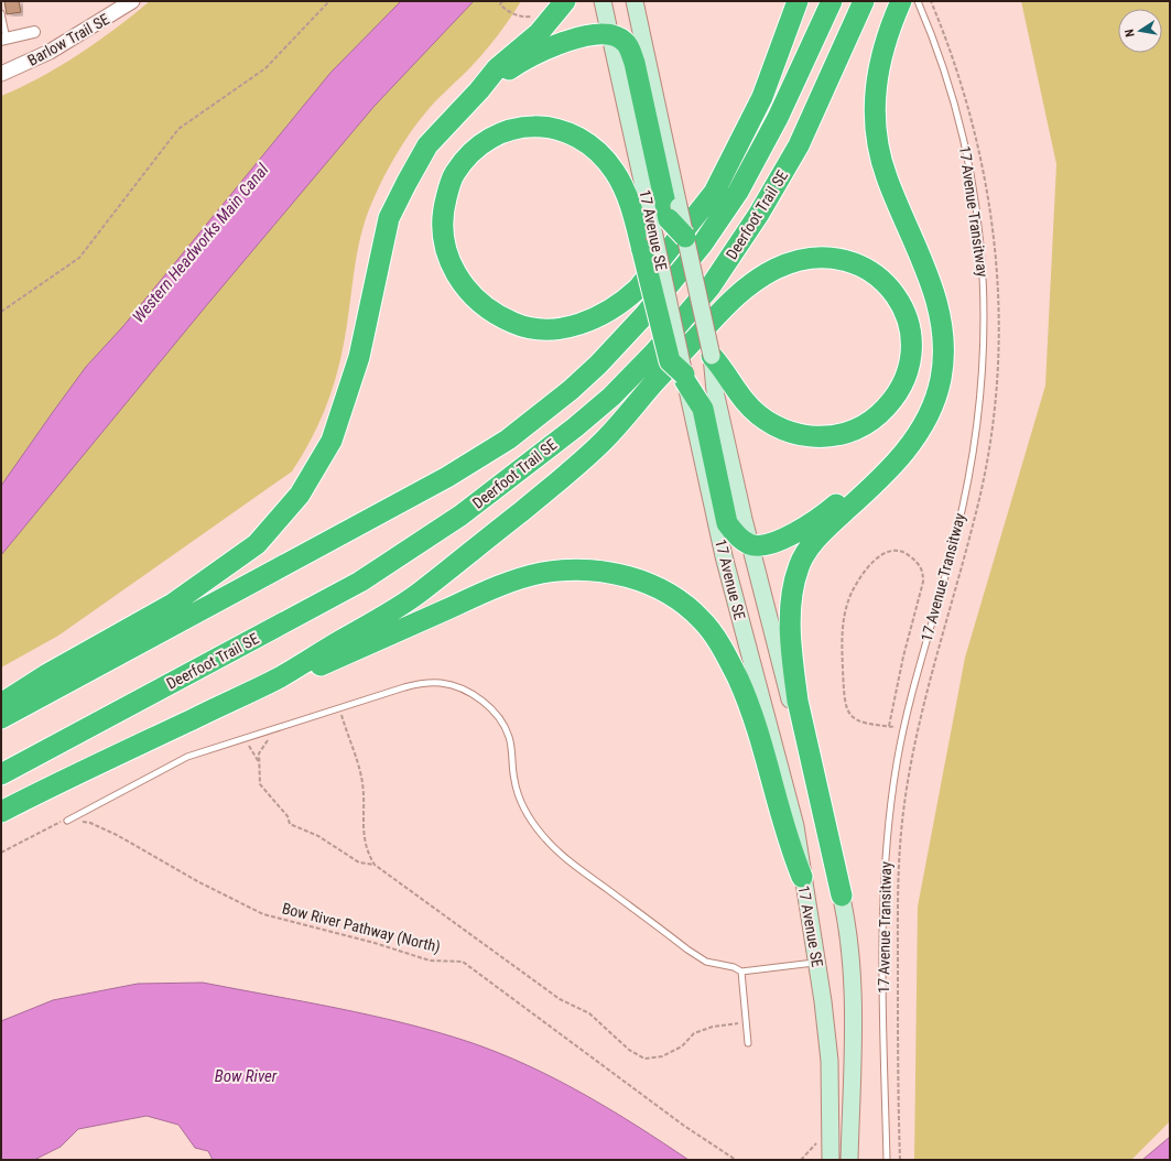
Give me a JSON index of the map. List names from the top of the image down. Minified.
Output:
{"streets":{"highway":["Deerfoot Trail SE"],"main road":["17 Avenue SE"],"street":["Barlow Trail SE"],"lane":["17 Avenue Transitway"],"path":["Bow River Pathway (North)"]},"water":["Western Headworks Main Canal","Bow River"],"north":"left"}
